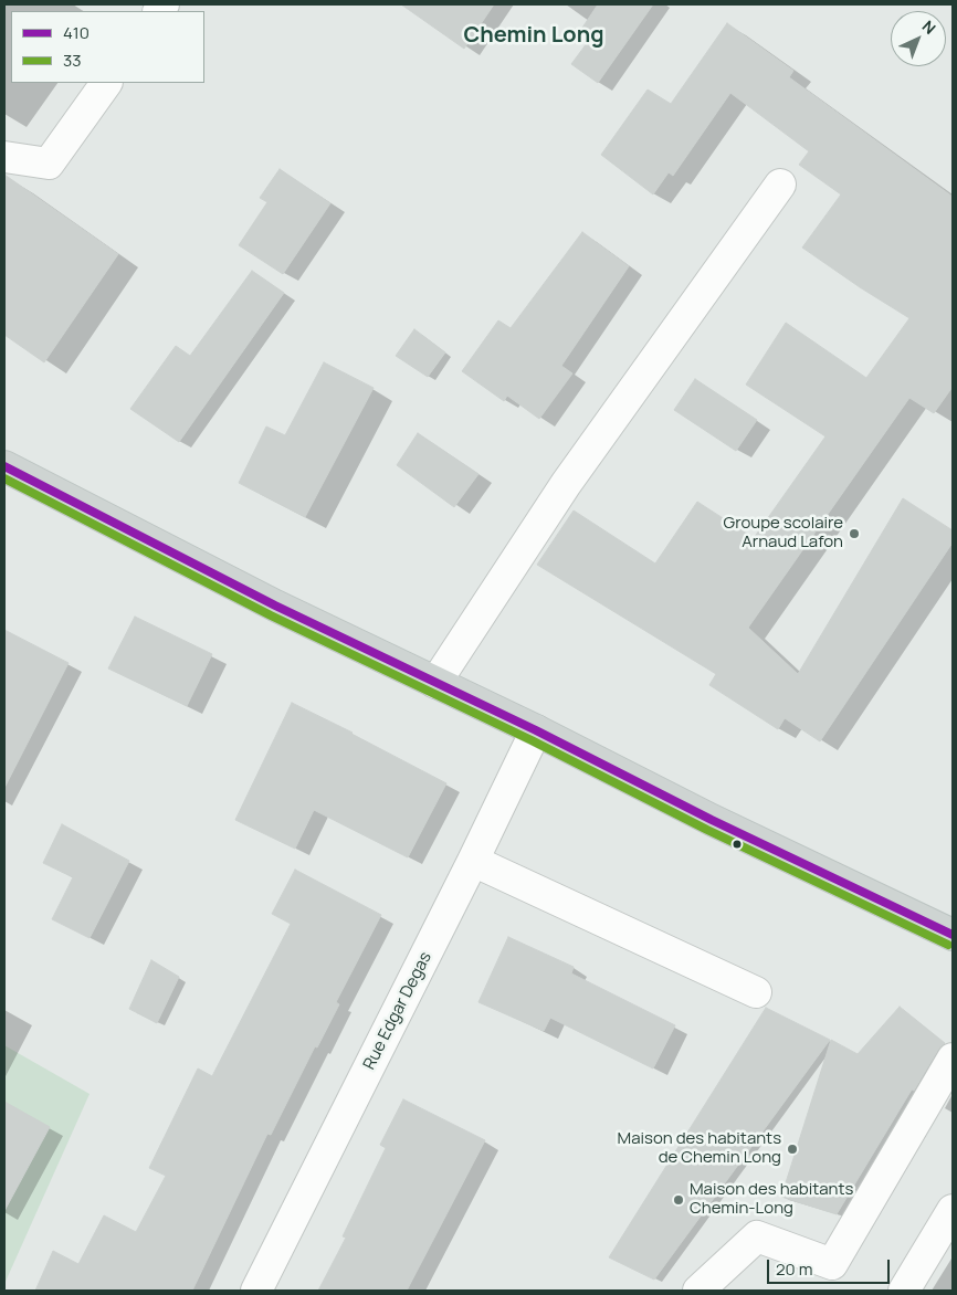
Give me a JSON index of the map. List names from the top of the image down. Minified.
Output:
{"streets":{"street":["Rue Edgar Degas"]},"districts":["Chemin Long"],"places":["Groupe scolaire Arnaud Lafon","Maison des habitants de Chemin Long","Maison des habitants Chemin-Long"],"lines":["transit line 410","transit line 33"],"legend":["410","33"],"scale_bar":"20 m","north":"top right"}
